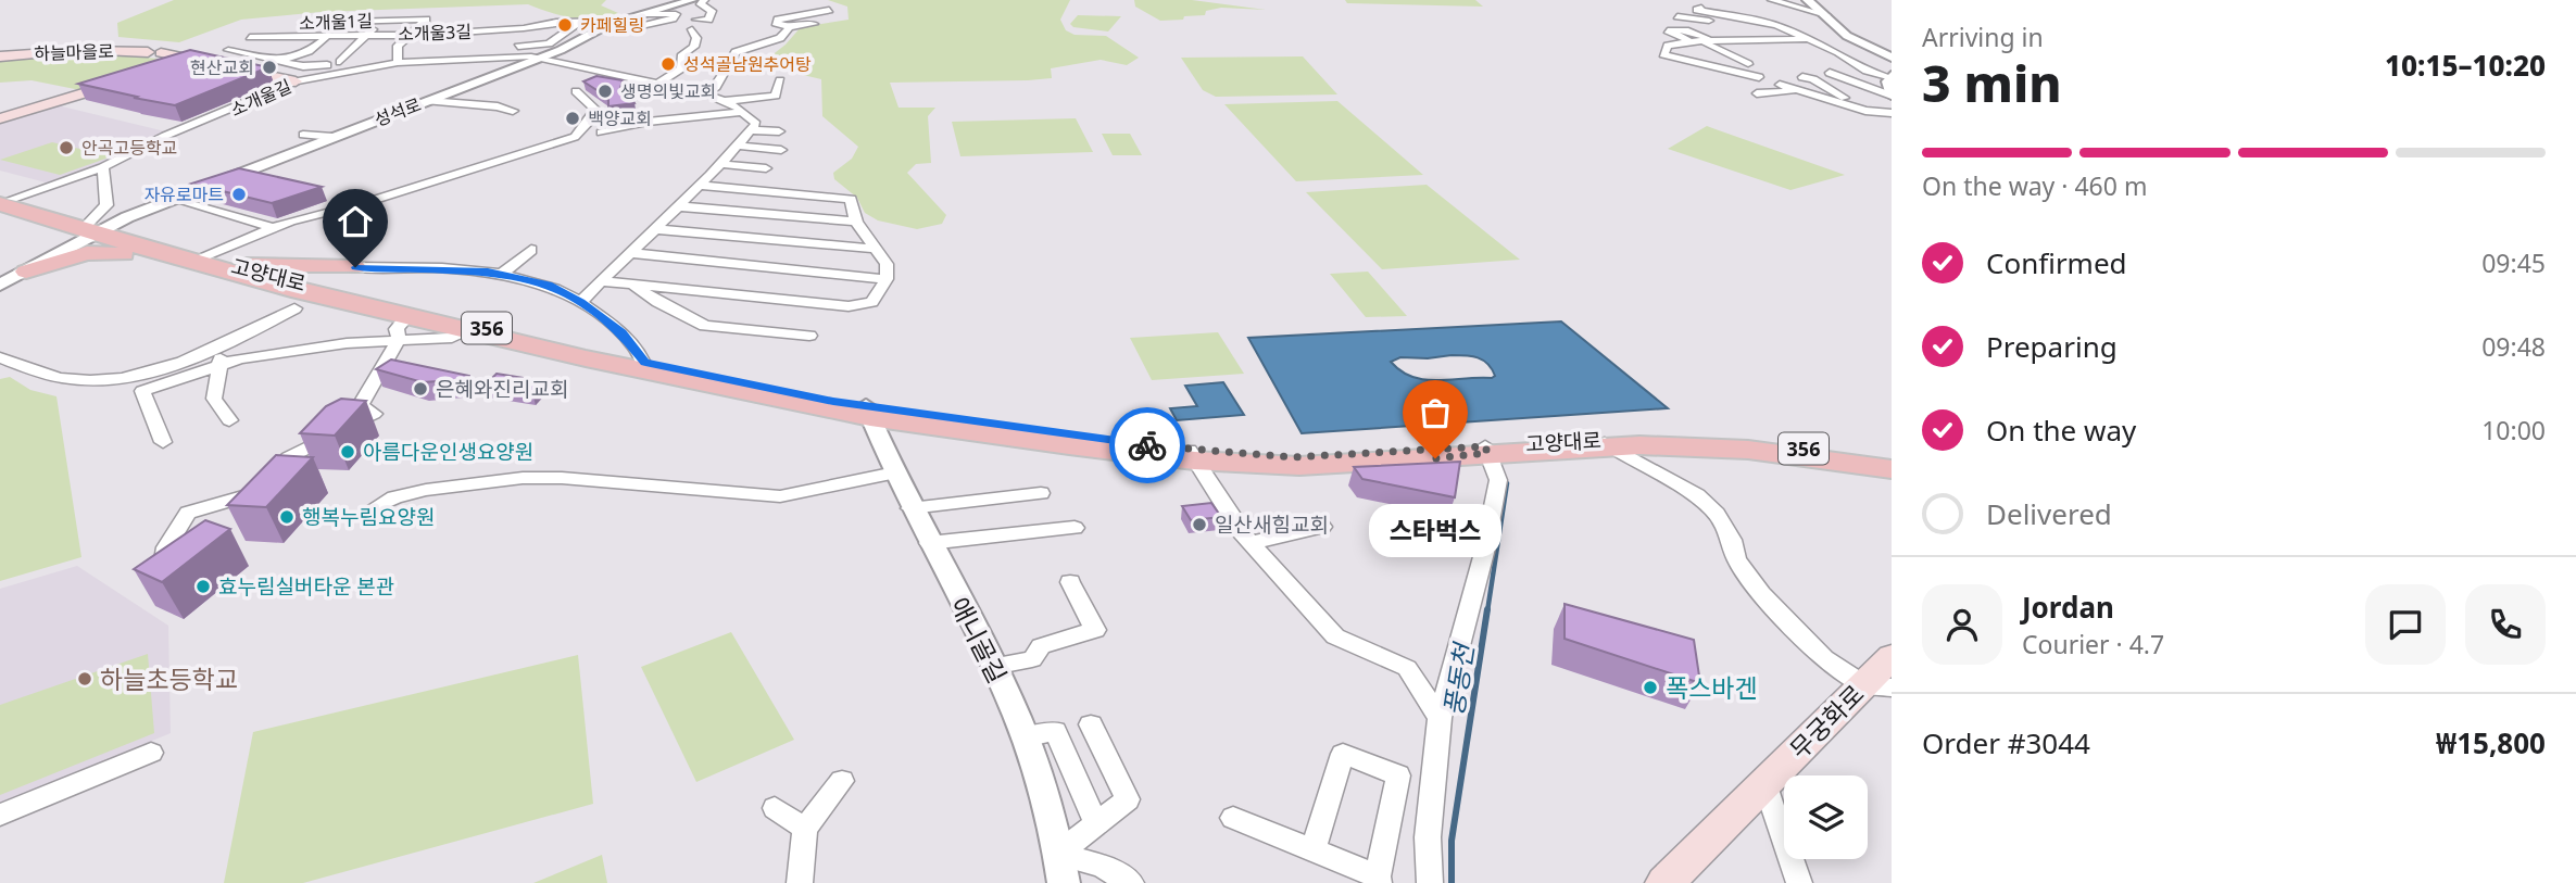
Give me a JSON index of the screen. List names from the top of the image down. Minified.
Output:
{"streets":{"main road":["하늘마을로","고양대로","356","무궁화로"],"street":["소개울1길","소개울3길","소개울길","성석로","애니골길"]},"crossings":[["소개울1길","소개울3길"],["소개울1길","소개울길"],["소개울3길","성석로"],["하늘마을로","소개울길"],["소개울길","성석로"],["소개울길","고양대로"],["성석로","고양대로"],["고양대로","애니골길"]],"water":["풍동천"],"places":["카페힐링","성석골남원추어탕","현산교회","생명의빛교회","백양교회","안곡고등학교","자유로마트","은혜와진리교회","아름다운인생요양원","스타벅스","행복누림요양원","일산새힘교회","효누림실버타운 본관","하늘초등학교","폭스바겐"],"page":{"heading":["3 min","Arriving in","10:15–10:20"],"panel":["Jordan","Courier · 4.7","Order #3044","₩15,800"],"bar":"On the way · 460 m","list":[["Confirmed","09:45"],["Preparing","09:48"],["On the way","10:00"],"Delivered"],"bubble":"스타벅스"}}
